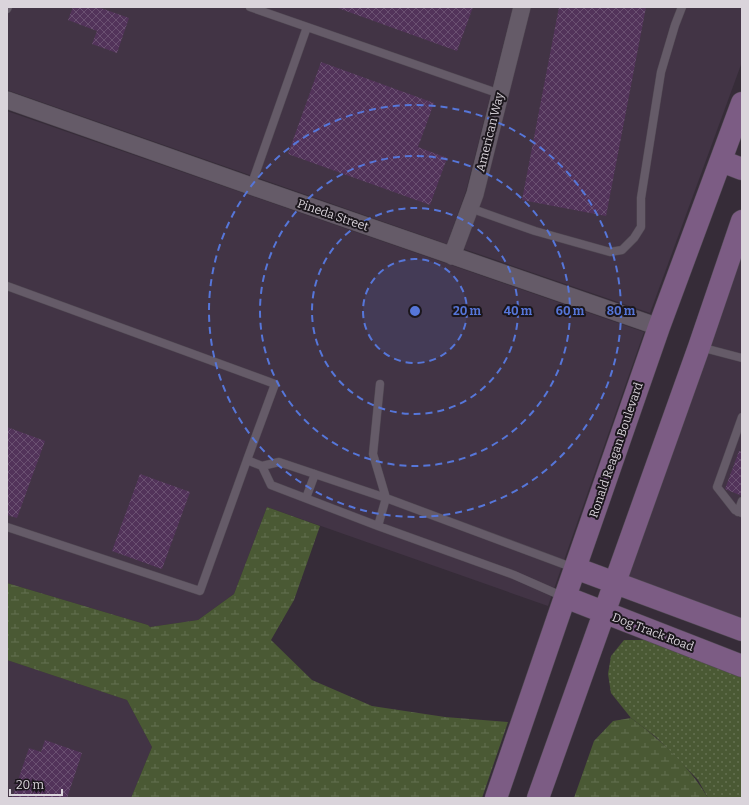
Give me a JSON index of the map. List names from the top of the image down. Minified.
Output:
{"streets":{"main road":["Ronald Reagan Boulevard","Dog Track Road"],"street":["American Way","Pineda Street"]},"crossings":[["American Way","Pineda Street"],["Pineda Street","Ronald Reagan Boulevard"],["Ronald Reagan Boulevard","Dog Track Road"]],"scale_bar":"20 m","rings":["20 m","40 m","60 m","80 m"]}
